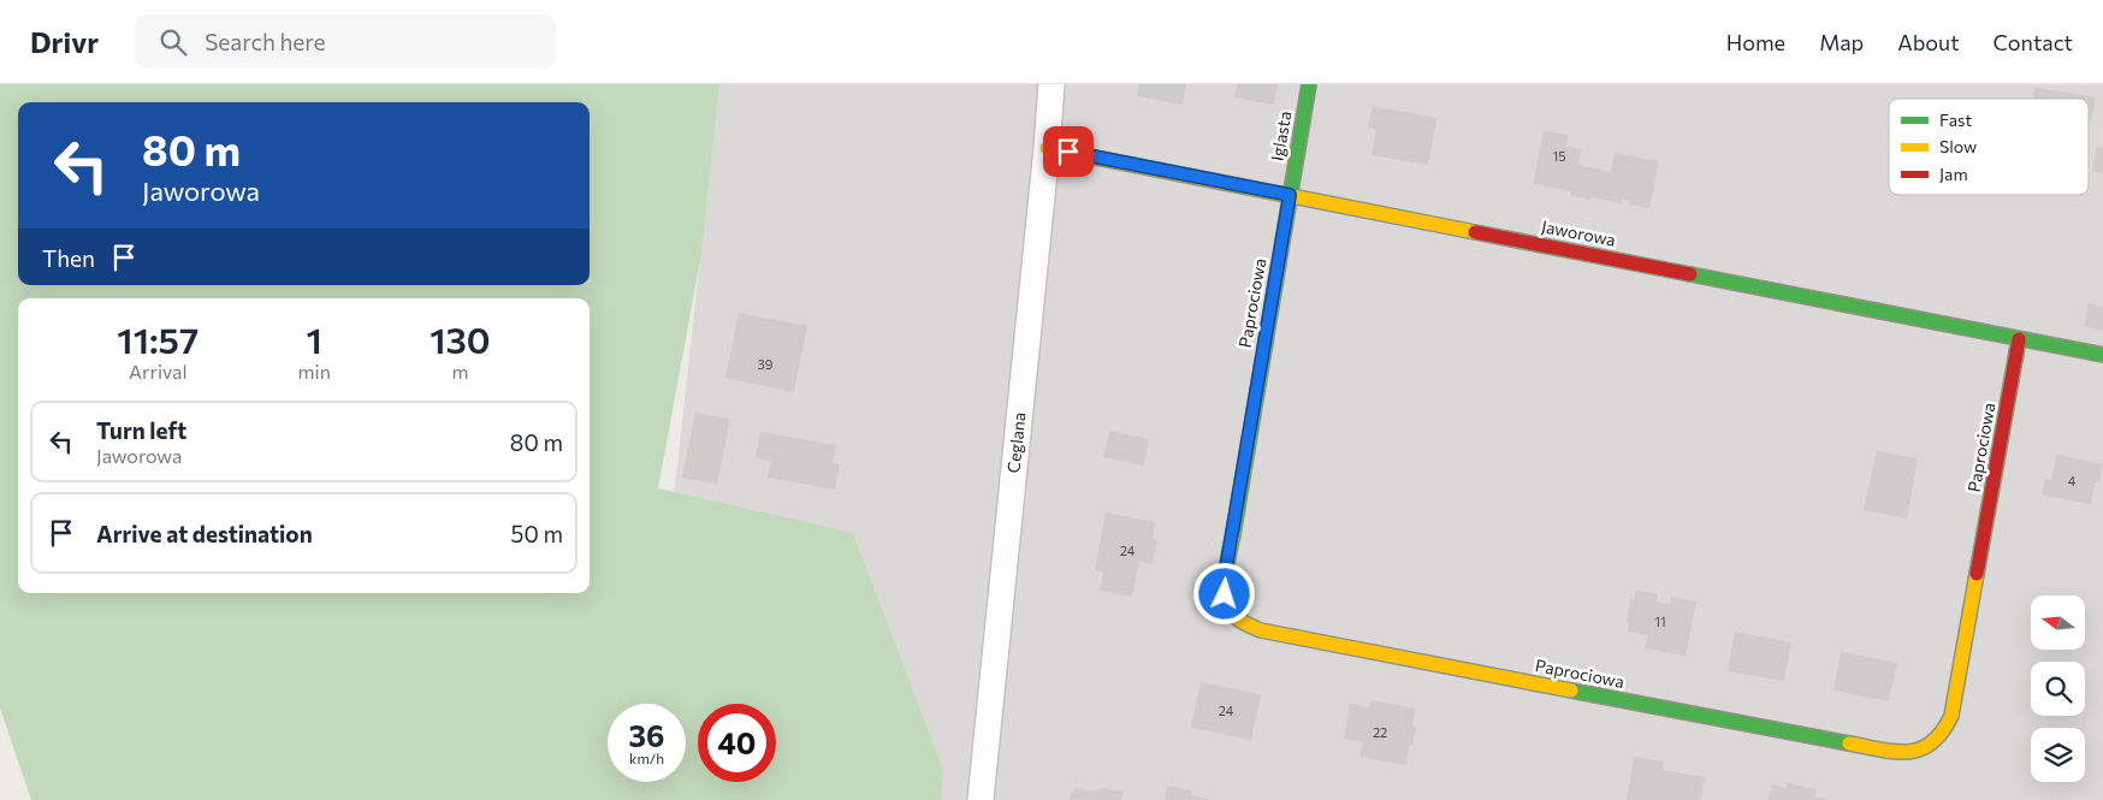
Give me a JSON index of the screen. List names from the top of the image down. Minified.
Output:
{"streets":{"street":["Iglasta","Jaworowa","Paprociowa","Ceglana"]},"crossings":[["Iglasta","Jaworowa"],["Iglasta","Paprociowa"],["Jaworowa","Paprociowa"],["Jaworowa","Ceglana"]],"house_numbers":["15","39","4","24","11","24","22"],"legend":["Fast","Slow","Jam"],"north":"left","page":{"header":"Drivr","search":"Search here","nav":["Home","Map","About","Contact"],"turn":["80 m","Jaworowa"],"then":"Then","eta":["11:57","Arrival","1","min","130","m"],"list":[{"name":"Turn left","note":"Jaworowa","value":"80 m"},{"name":"Arrive at destination","value":"50 m"}],"speed":"36 km/h","limit":"40"}}
